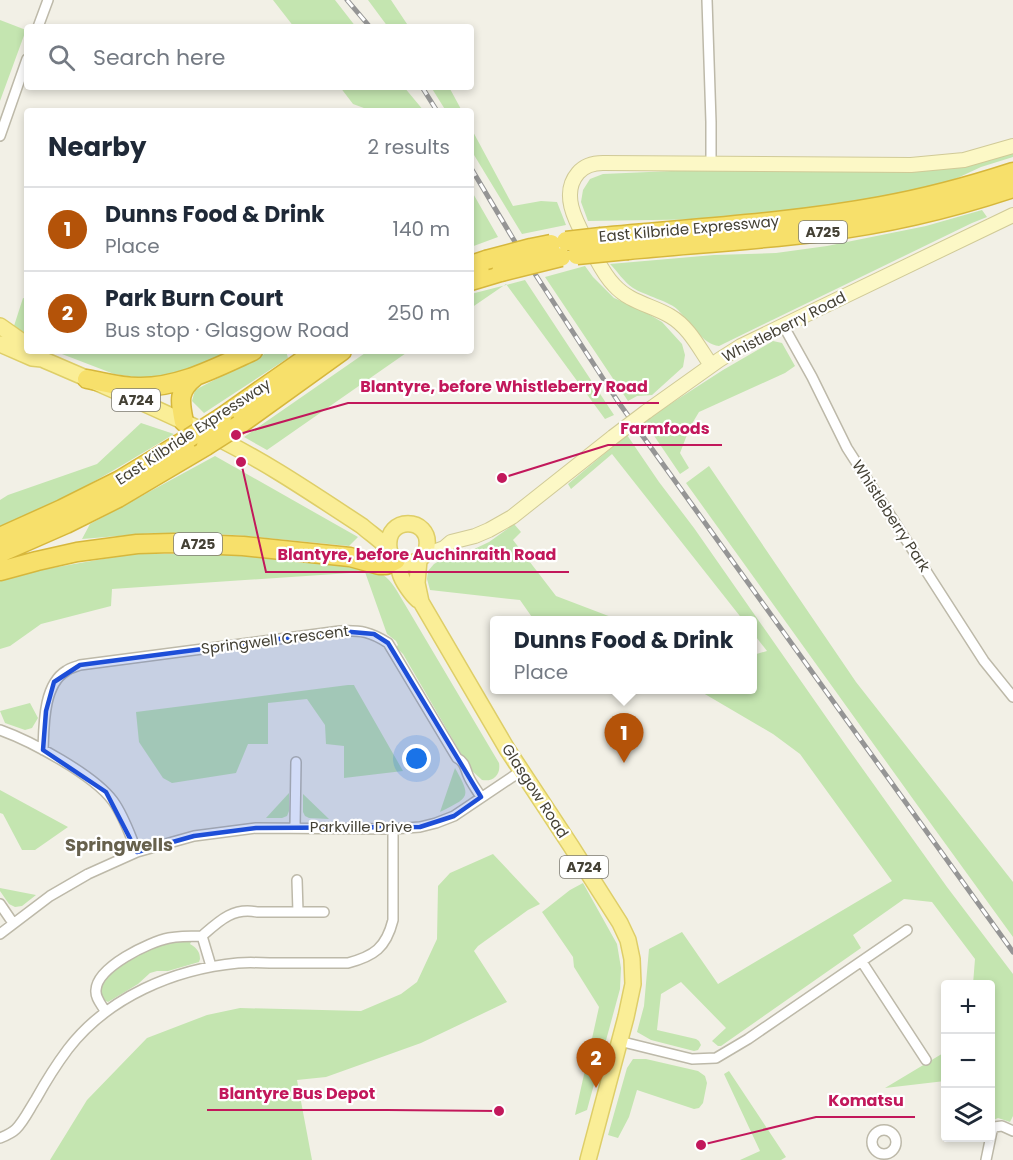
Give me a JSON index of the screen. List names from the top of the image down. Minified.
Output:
{"streets":{"highway":["East Kilbride Expressway","A725"],"main road":["Whistleberry Road","A724","Glasgow Road"],"street":["Whistleberry Park","Springwell Crescent","Parkville Drive"]},"crossings":[["East Kilbride Expressway","A725"],["East Kilbride Expressway","A724"],["A725","Whistleberry Road"],["A725","A724"],["Whistleberry Road","A724"],["Whistleberry Road","Whistleberry Park"],["A724","Glasgow Road"],["Springwell Crescent","Parkville Drive"],["Glasgow Road","Parkville Drive"]],"districts":["Springwells"],"places":["Blantyre, before Whistleberry Road","Blantyre, before Auchinraith Road","Farmfoods","Blantyre Bus Depot","Komatsu"],"page":{"search":"Search here","heading":["Nearby","2 results"],"list":[{"mark":"1","name":"Dunns Food & Drink","note":"Place","value":"140 m"},{"mark":"2","name":"Park Burn Court","note":"Bus stop · Glasgow Road","value":"250 m"}],"popup":["Dunns Food & Drink","Place"],"pins":["1","2"],"map_buttons":["+","−"]}}
